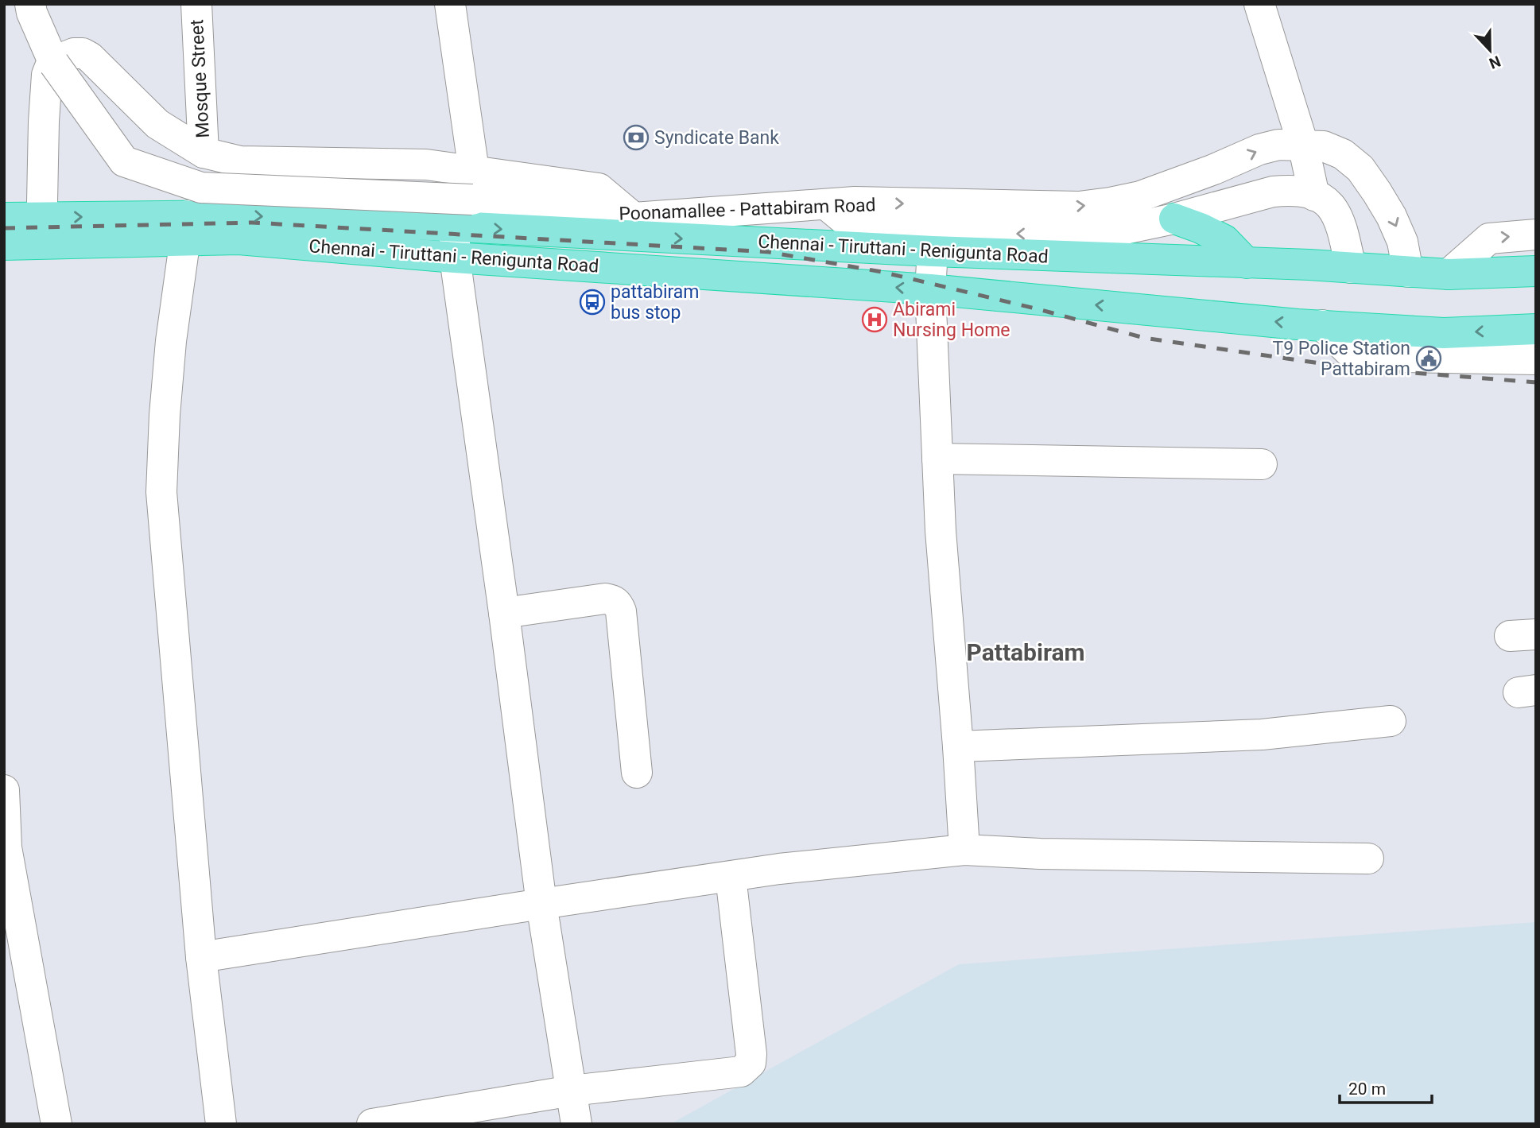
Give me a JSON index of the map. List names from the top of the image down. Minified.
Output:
{"streets":{"highway":["Chennai - Tiruttani - Renigunta Road"],"street":["Mosque Street","Poonamallee - Pattabiram Road"]},"crossings":[["Poonamallee - Pattabiram Road","Chennai - Tiruttani - Renigunta Road"]],"districts":["Pattabiram"],"places":{"bank":["Syndicate Bank"],"bus stop":["pattabiram bus stop"],"hospital":["Abirami Nursing Home"],"public building":["T9 Police Station Pattabiram"]},"scale_bar":"20 m","north":"bottom"}
